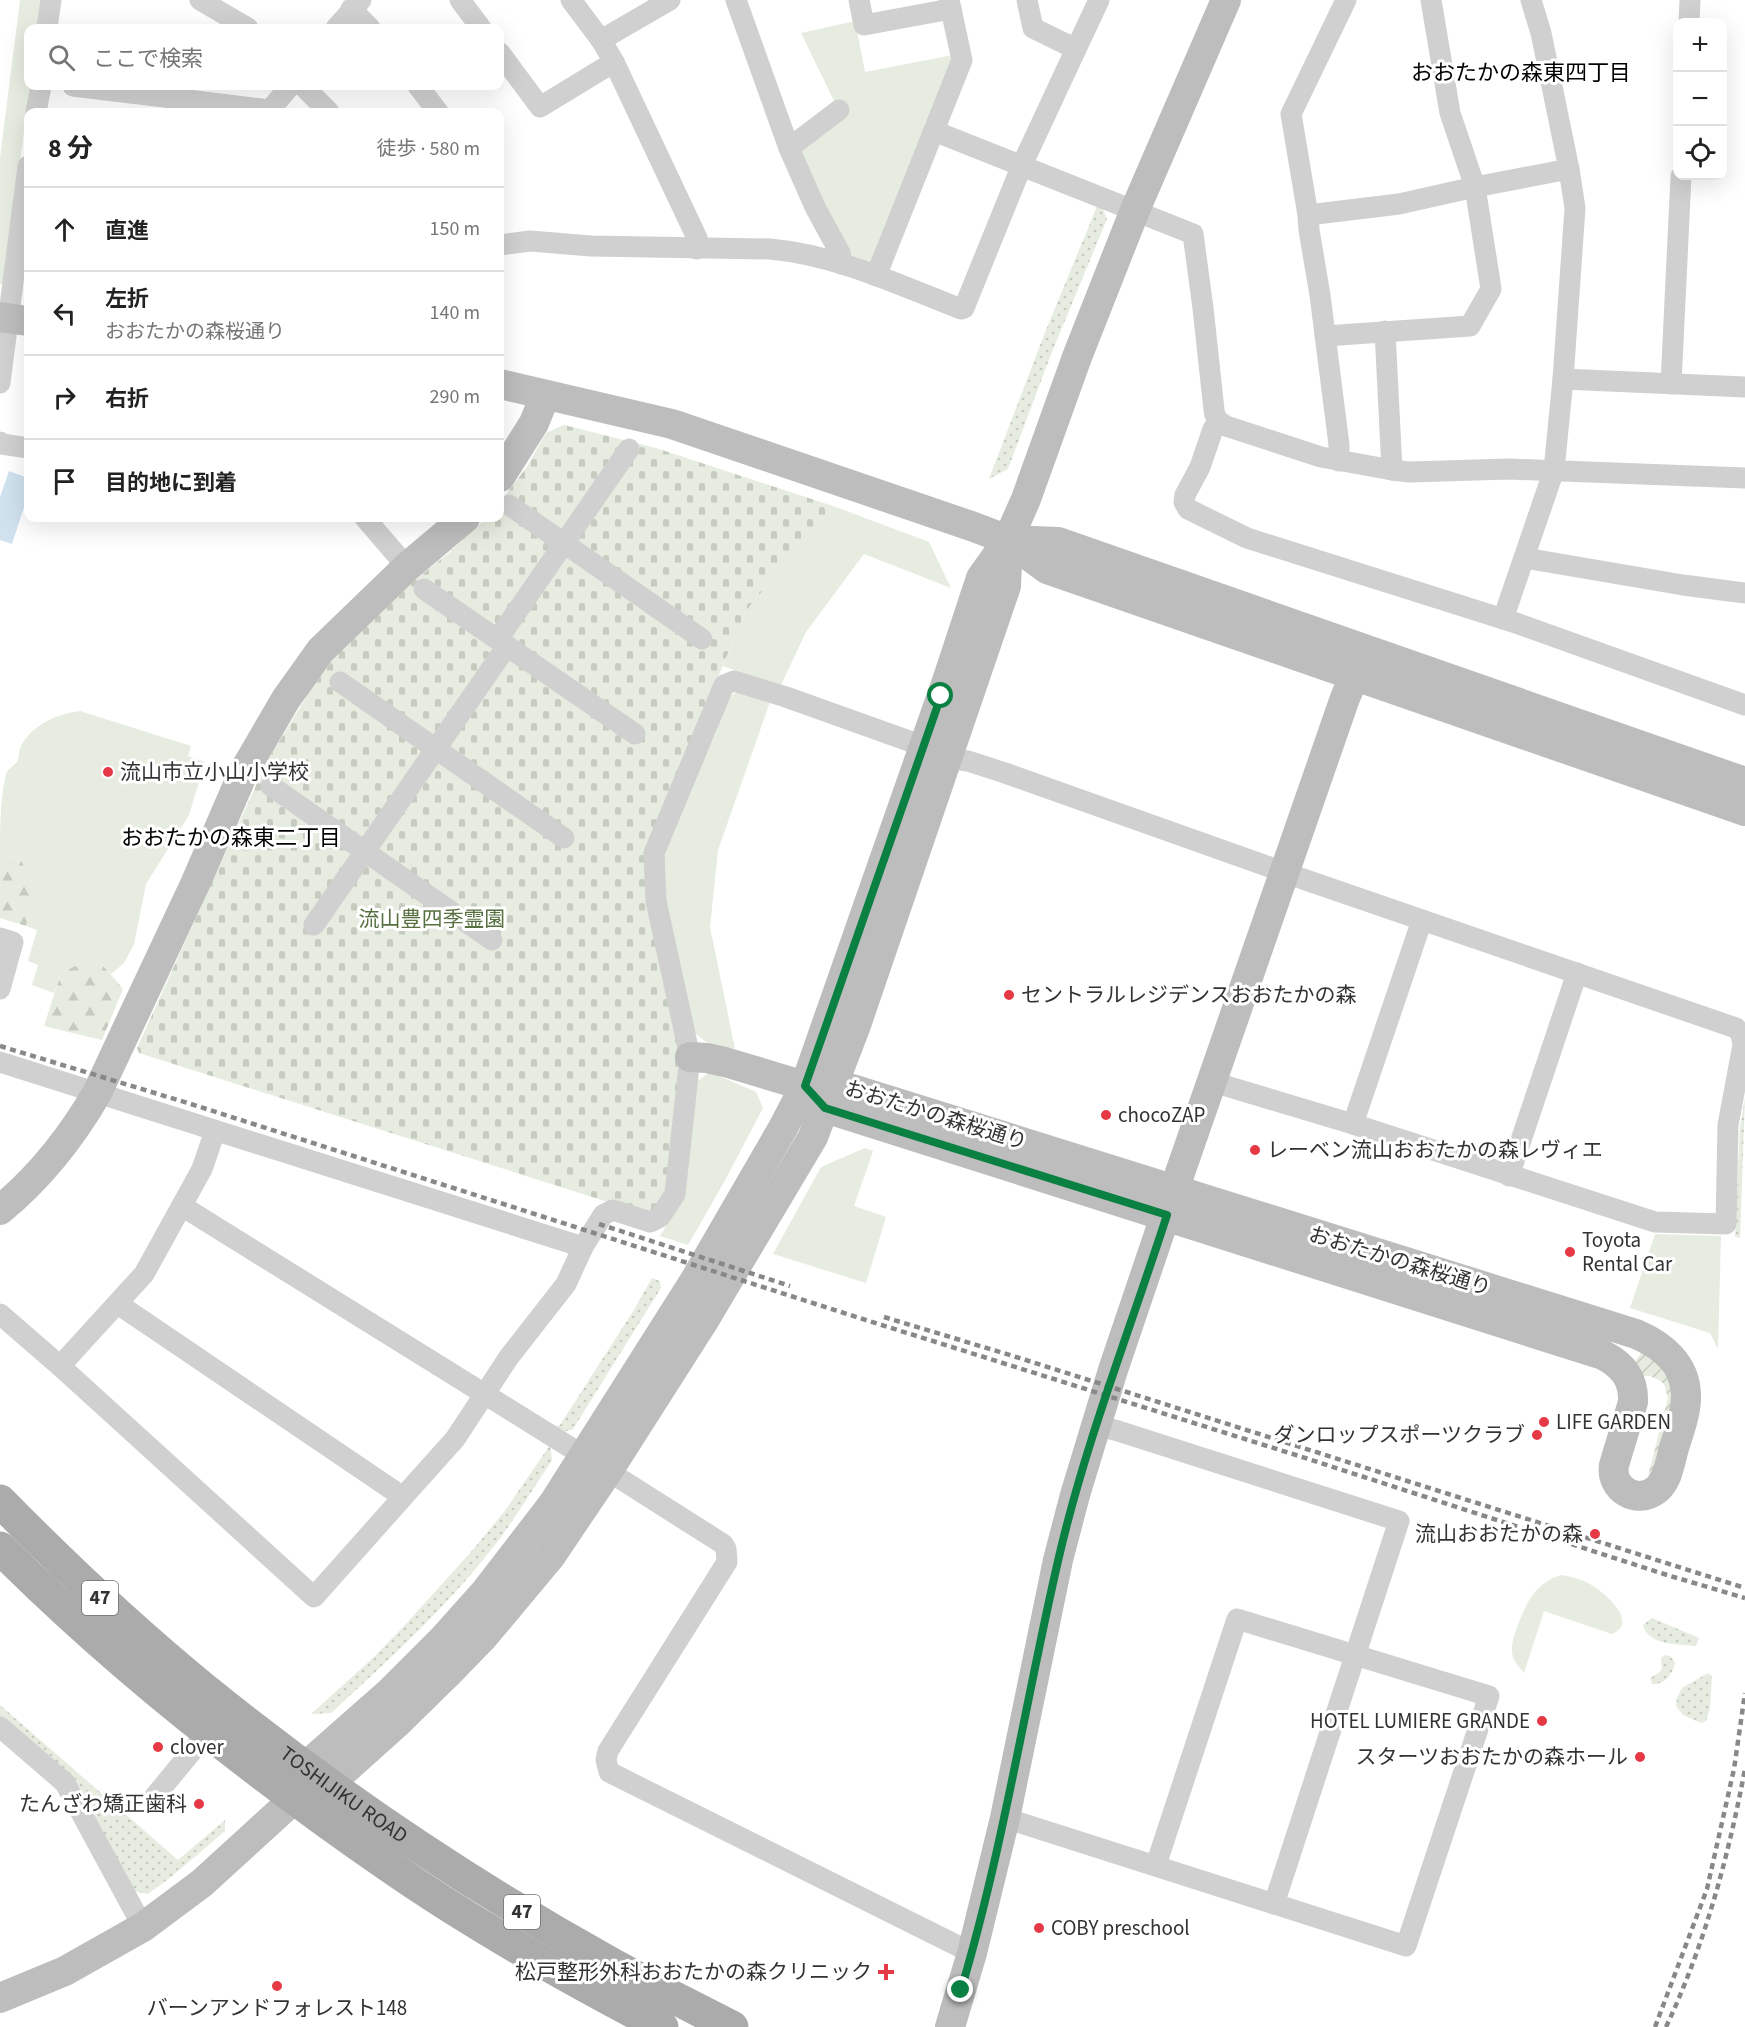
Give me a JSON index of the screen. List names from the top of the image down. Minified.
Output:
{"streets":{"main road":["47","TOSHIJIKU ROAD"],"street":["おおたかの森桜通り"]},"districts":["おおたかの森東四丁目","おおたかの森東二丁目"],"parks":["流山豊四季霊園"],"places":{"other":["流山市立小山小学校","セントラルレジデンスおおたかの森","chocoZAP","レーベン流山おおたかの森レヴィエ","Toyota Rental Car","LIFE GARDEN","ダンロップスポーツクラブ","流山おおたかの森","HOTEL LUMIERE GRANDE","clover","スターツおおたかの森ホール","たんざわ矯正歯科","COBY preschool","バーンアンドフォレスト148"],"health":["松戸整形外科おおたかの森クリニック"]},"page":{"map_buttons":["+","−"],"search":"ここで検索","heading":["8 分","徒歩 · 580 m"],"list":[["直進","150 m"],["左折","おおたかの森桜通り","140 m"],["右折","290 m"],"目的地に到着"]}}
